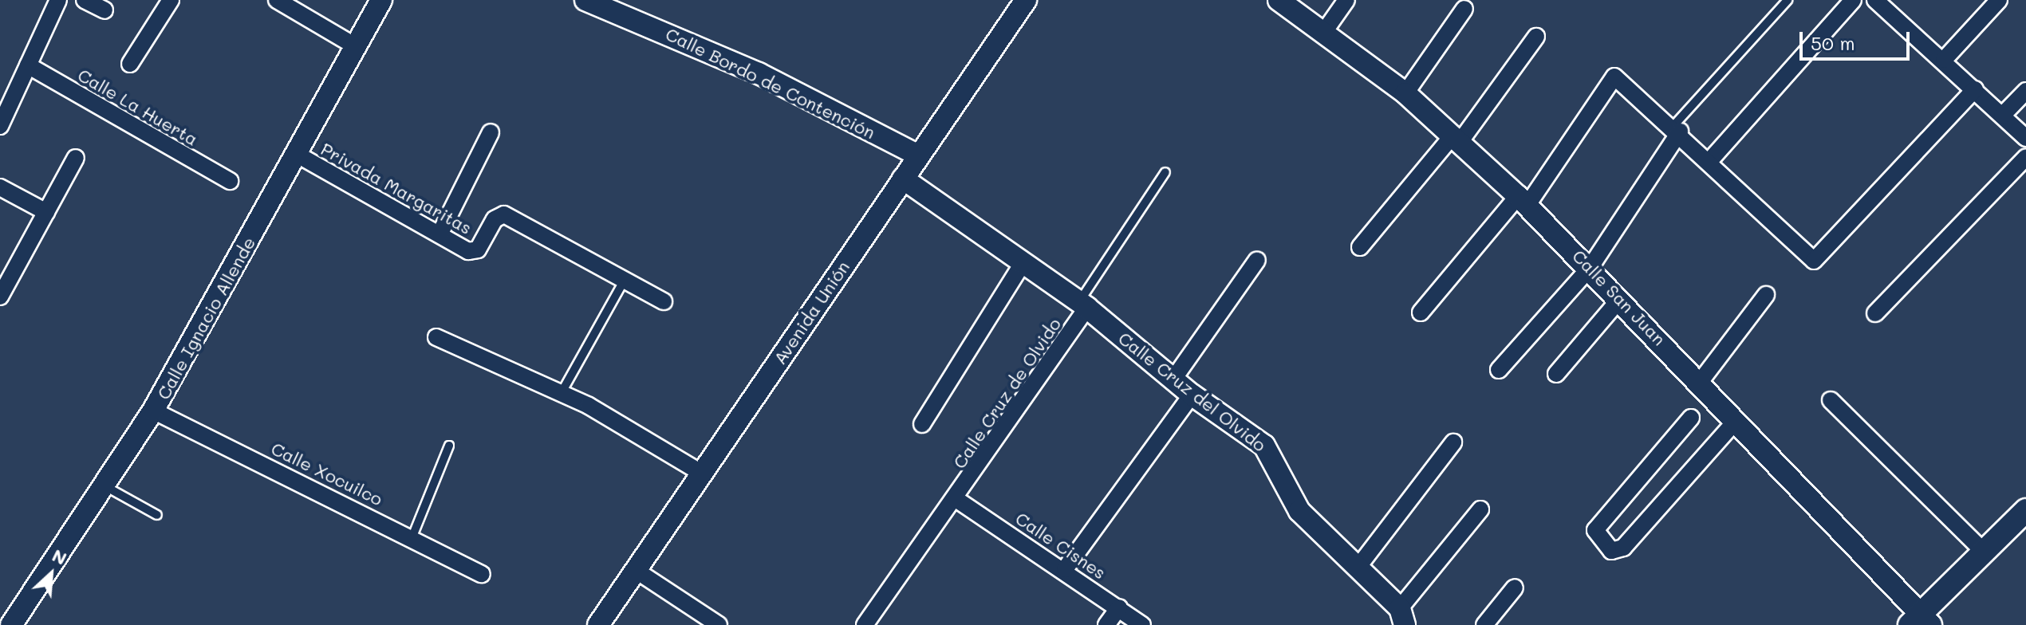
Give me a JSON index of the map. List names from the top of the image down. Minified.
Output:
{"streets":{"street":["Calle Bordo de Contención","Calle La Huerta","Privada Margaritas","Calle San Juan","Avenida Unión","Calle Ignacio Allende","Calle Cruz del Olvido","Calle Cruz de Olvido","Calle Xocuilco","Calle Cisnes"]},"crossings":[["Calle Bordo de Contención","Avenida Unión"],["Privada Margaritas","Calle Ignacio Allende"],["Avenida Unión","Calle Cruz del Olvido"],["Calle Ignacio Allende","Calle Xocuilco"],["Calle Cruz del Olvido","Calle Cruz de Olvido"],["Calle Cruz de Olvido","Calle Cisnes"]],"scale_bar":"50 m","north":"top right"}
